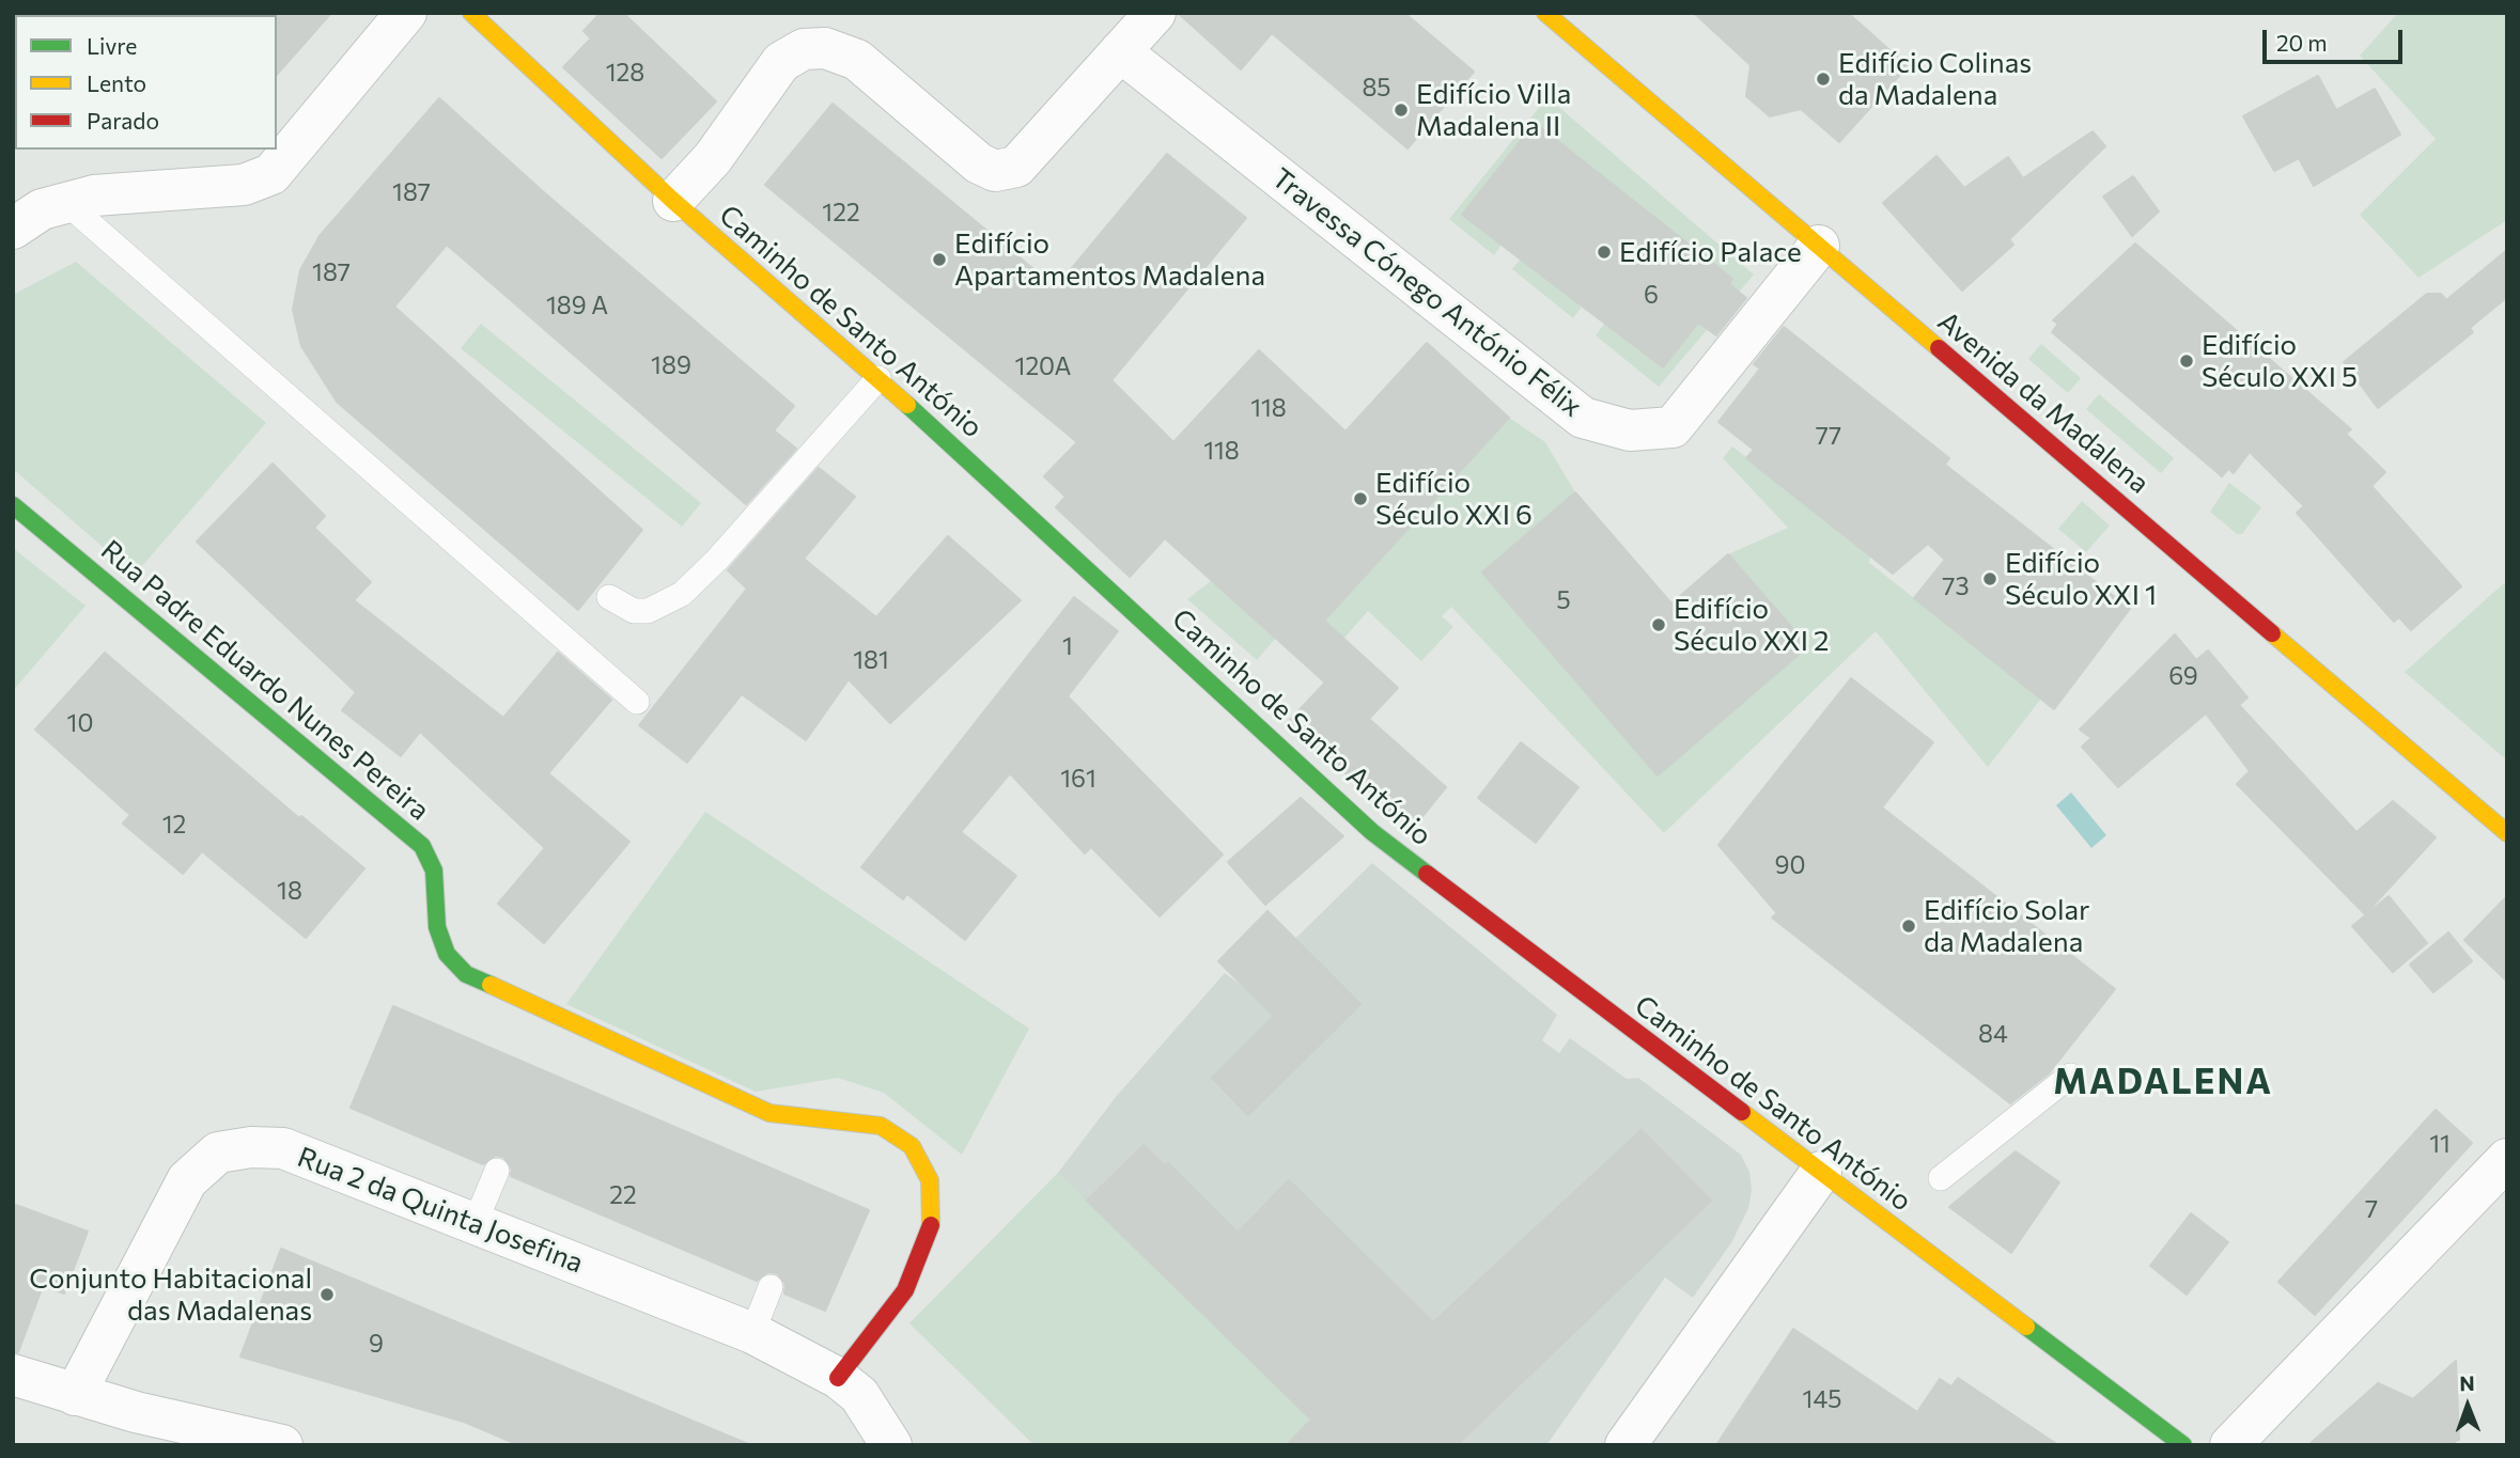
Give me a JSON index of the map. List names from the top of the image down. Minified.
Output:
{"streets":{"street":["Travessa Cónego António Félix","Caminho de Santo António","Avenida da Madalena","Rua Padre Eduardo Nunes Pereira","Rua 2 da Quinta Josefina"]},"crossings":[["Travessa Cónego António Félix","Avenida da Madalena"],["Rua Padre Eduardo Nunes Pereira","Rua 2 da Quinta Josefina"]],"districts":["MADALENA"],"places":["Edifício Colinas da Madalena","Edifício Villa Madalena II","Edifício Palace","Edifício Apartamentos Madalena","Edifício Século XXI 5","Edifício Século XXI 6","Edifício Século XXI 1","Edifício Século XXI 2","Edifício Solar da Madalena","Conjunto Habitacional das Madalenas"],"house_numbers":["128","85","187","122","187","6","189 A","189","120A","118","77","118","73","5","1","181","69","10","161","12","90","18","84","11","22","7","9","145"],"legend":["Livre","Lento","Parado"],"scale_bar":"20 m","north":"top"}
